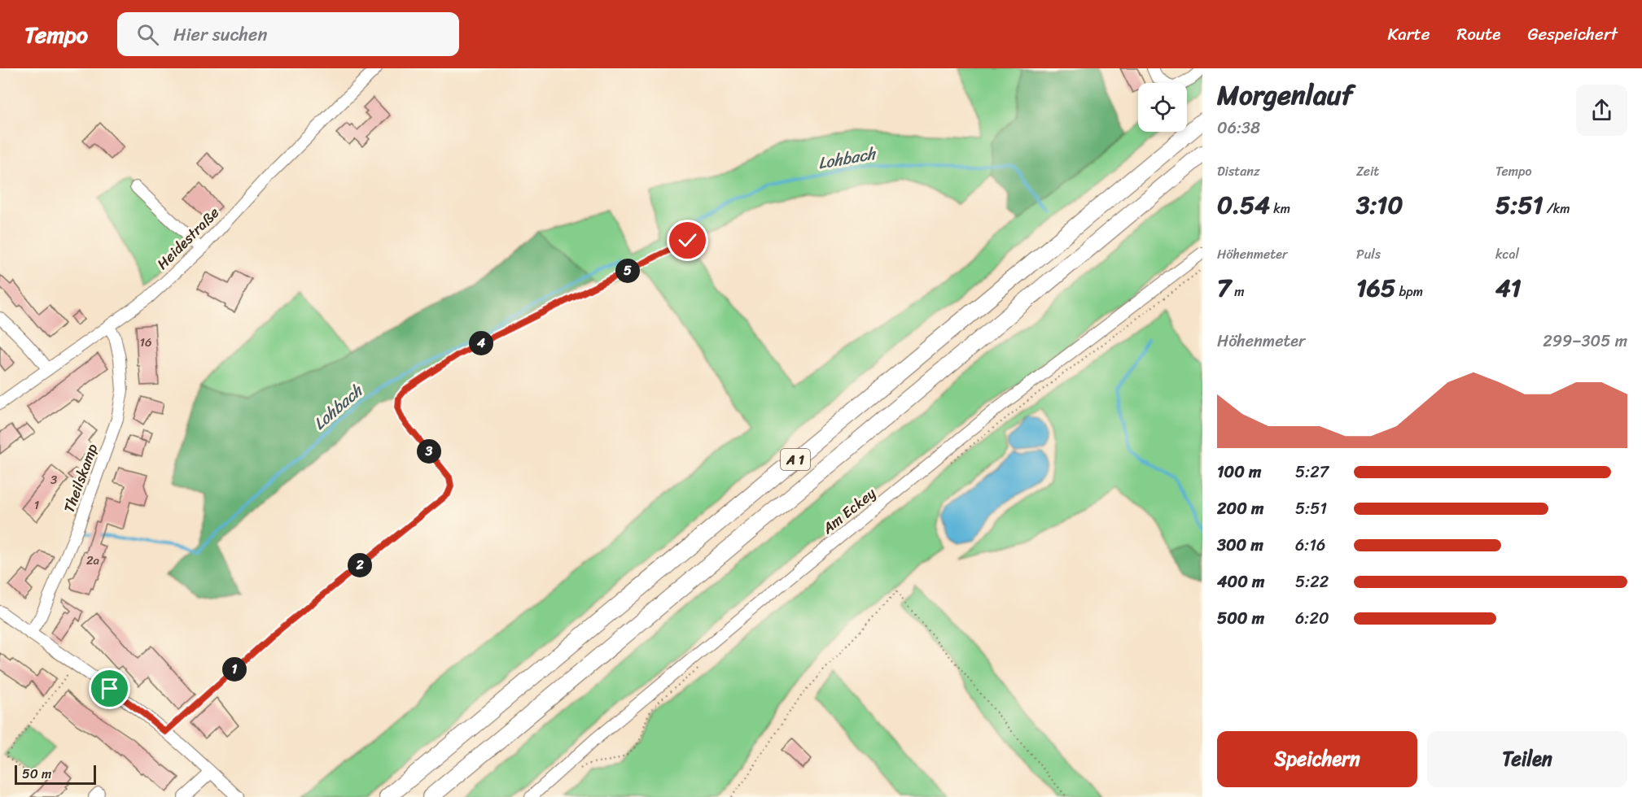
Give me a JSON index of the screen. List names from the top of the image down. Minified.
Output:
{"streets":{"highway":["A 1"],"street":["Heidestraße","Theilskamp","Am Eckey"]},"crossings":[["Heidestraße","Theilskamp"]],"water":["Lohbach"],"house_numbers":["16","3","1","2a"],"scale_bar":"50 m","page":{"header":"Tempo","search":"Hier suchen","nav":["Karte","Route","Gespeichert"],"heading":["Morgenlauf","06:38"],"stats":[["Distanz","0.54 km"],["Zeit","3:10"],["Tempo","5:51 /km"],["Höhenmeter","7 m"],["Puls","165 bpm"],["kcal","41"]],"pins":["5","4","3","2","1"],"chart":["Höhenmeter","299–305 m"],"list":[{"name":"100 m","note":"5:27"},{"name":"200 m","note":"5:51"},{"name":"300 m","note":"6:16"},{"name":"400 m","note":"5:22"},{"name":"500 m","note":"6:20"}],"buttons":["Speichern","Teilen"],"scale":"50 m"}}
